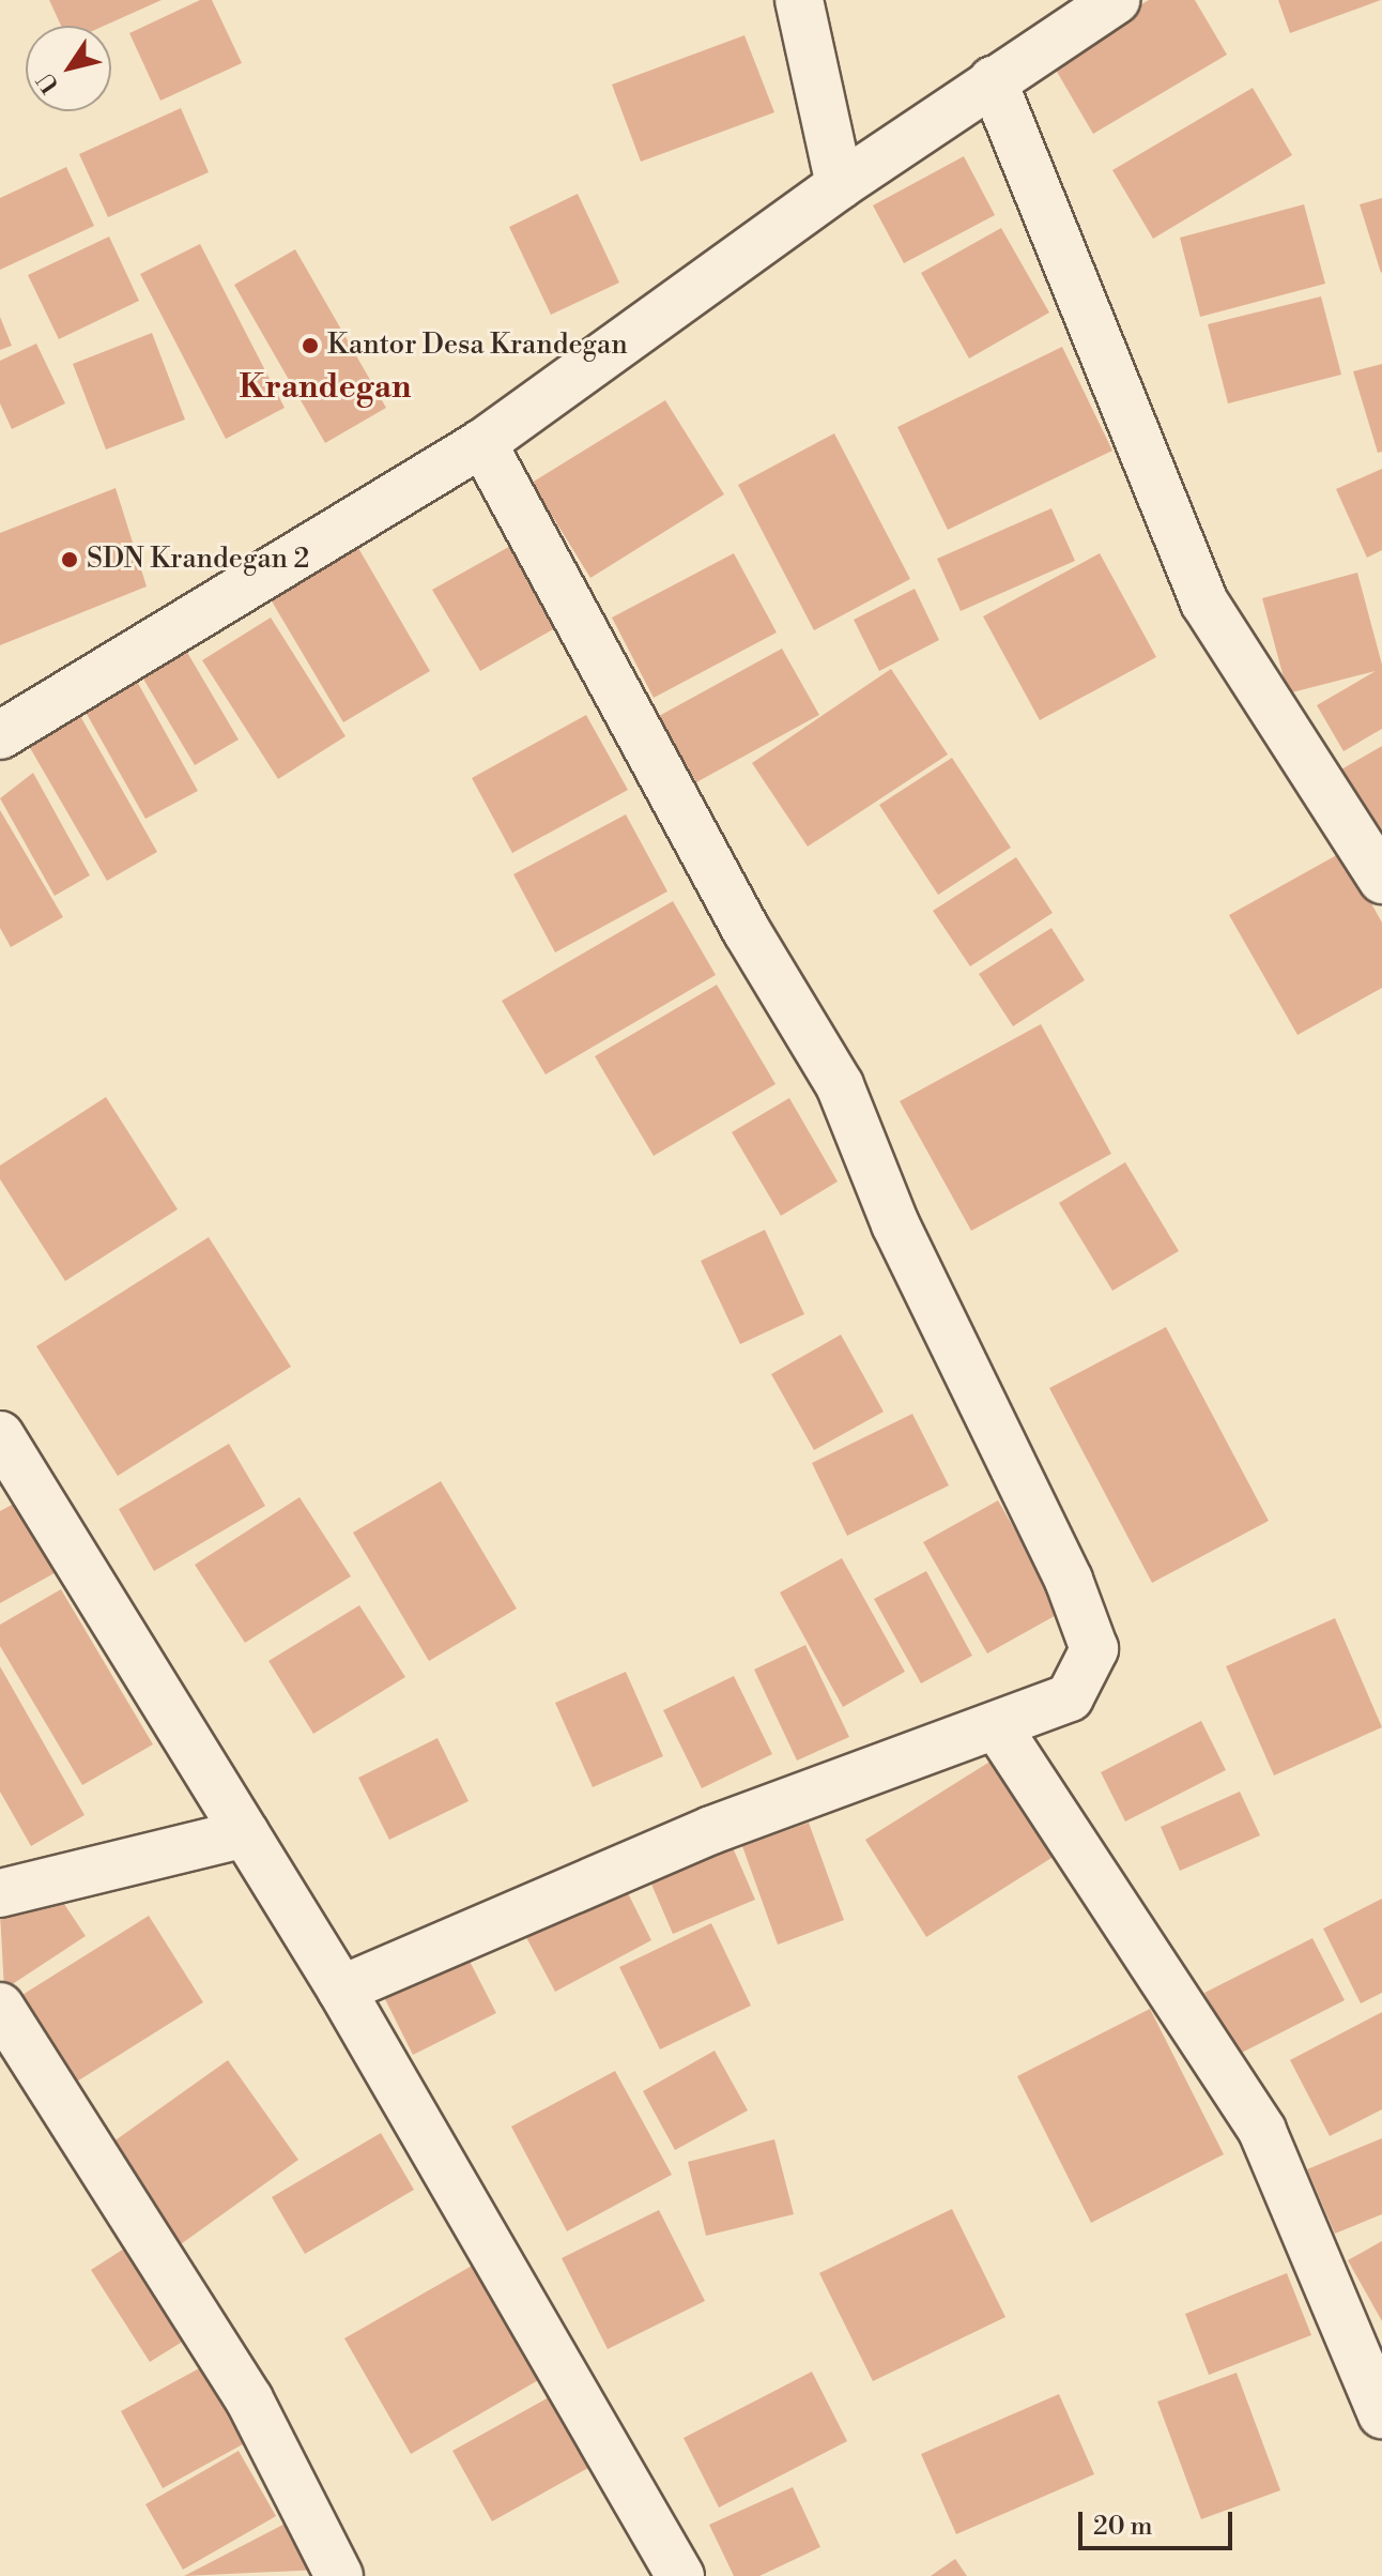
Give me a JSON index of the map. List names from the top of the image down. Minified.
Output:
{"districts":["Krandegan"],"places":["Kantor Desa Krandegan","SDN Krandegan 2"],"scale_bar":"20 m","north":"bottom left"}
